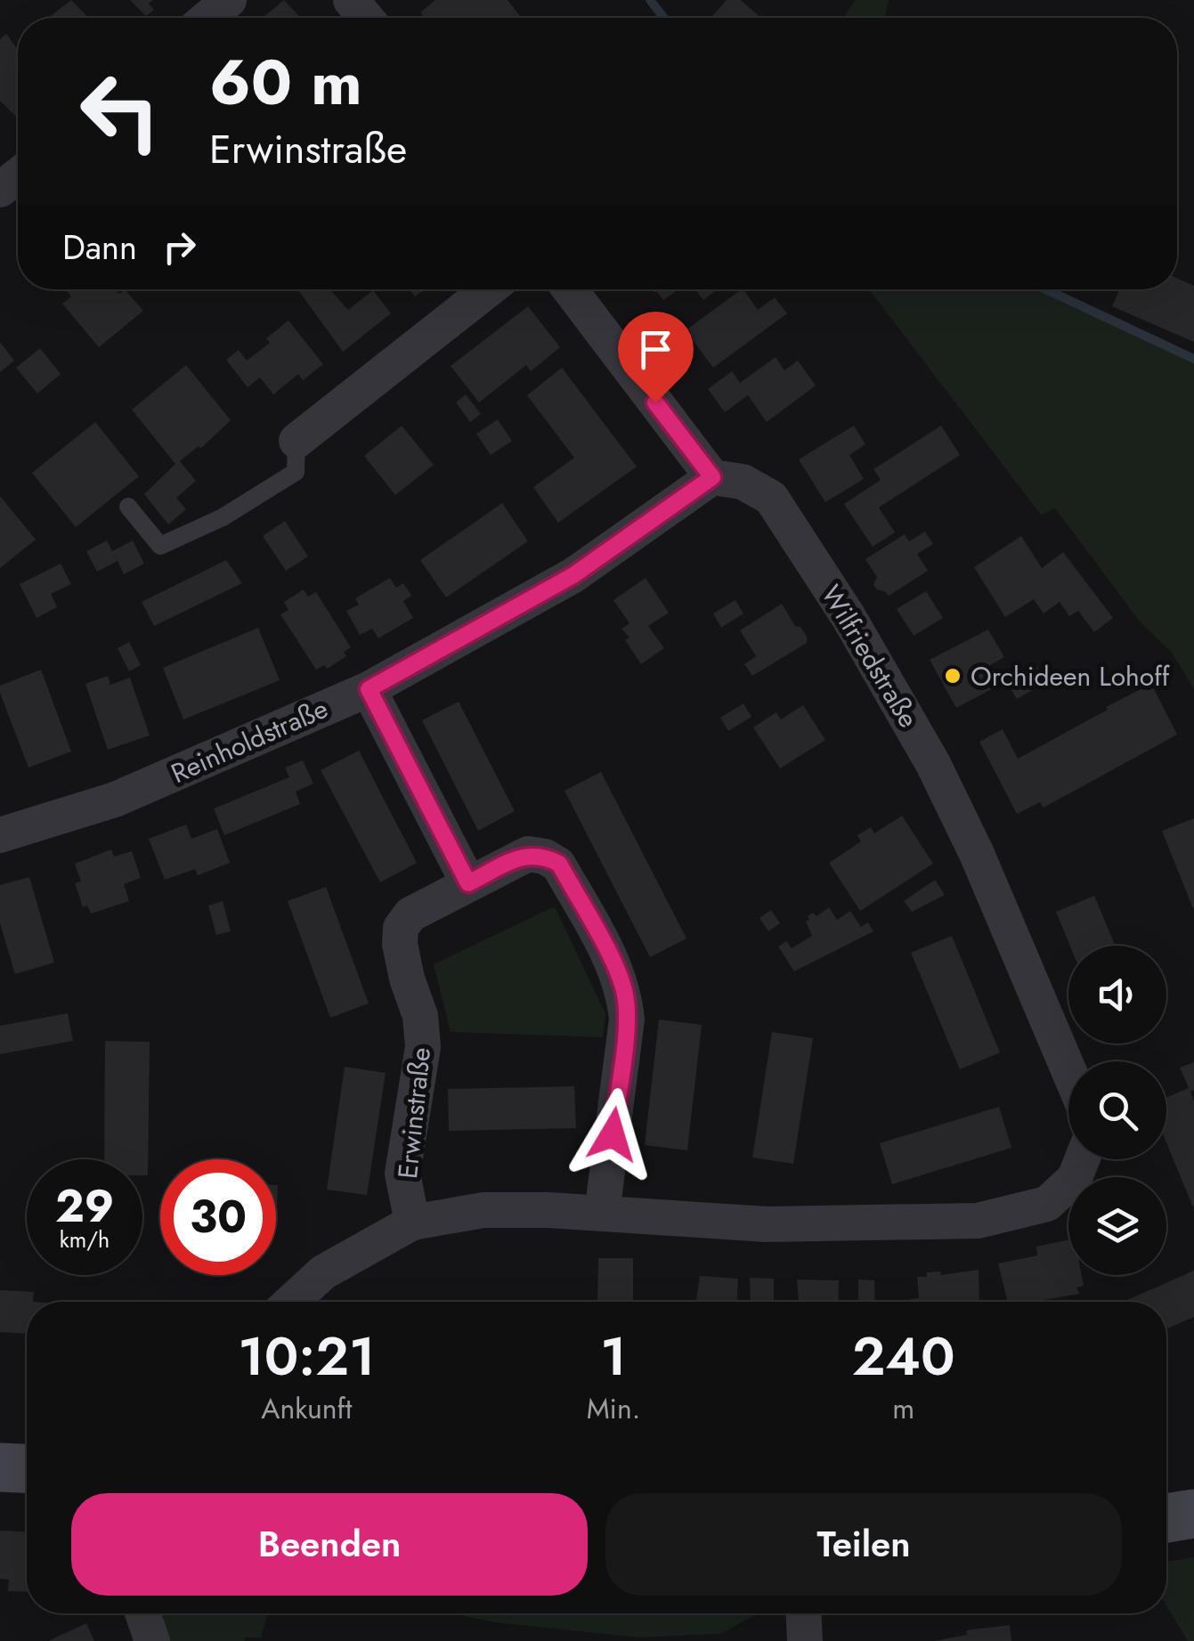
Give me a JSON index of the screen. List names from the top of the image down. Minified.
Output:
{"streets":{"street":["Wilfriedstraße","Reinholdstraße","Erwinstraße"]},"crossings":[["Wilfriedstraße","Reinholdstraße"]],"places":["Orchideen Lohoff"],"page":{"turn":["60 m","Erwinstraße"],"then":"Dann","speed":"29 km/h","limit":"30","eta":["10:21","Ankunft","1","Min.","240","m"],"buttons":["Beenden","Teilen"]}}
